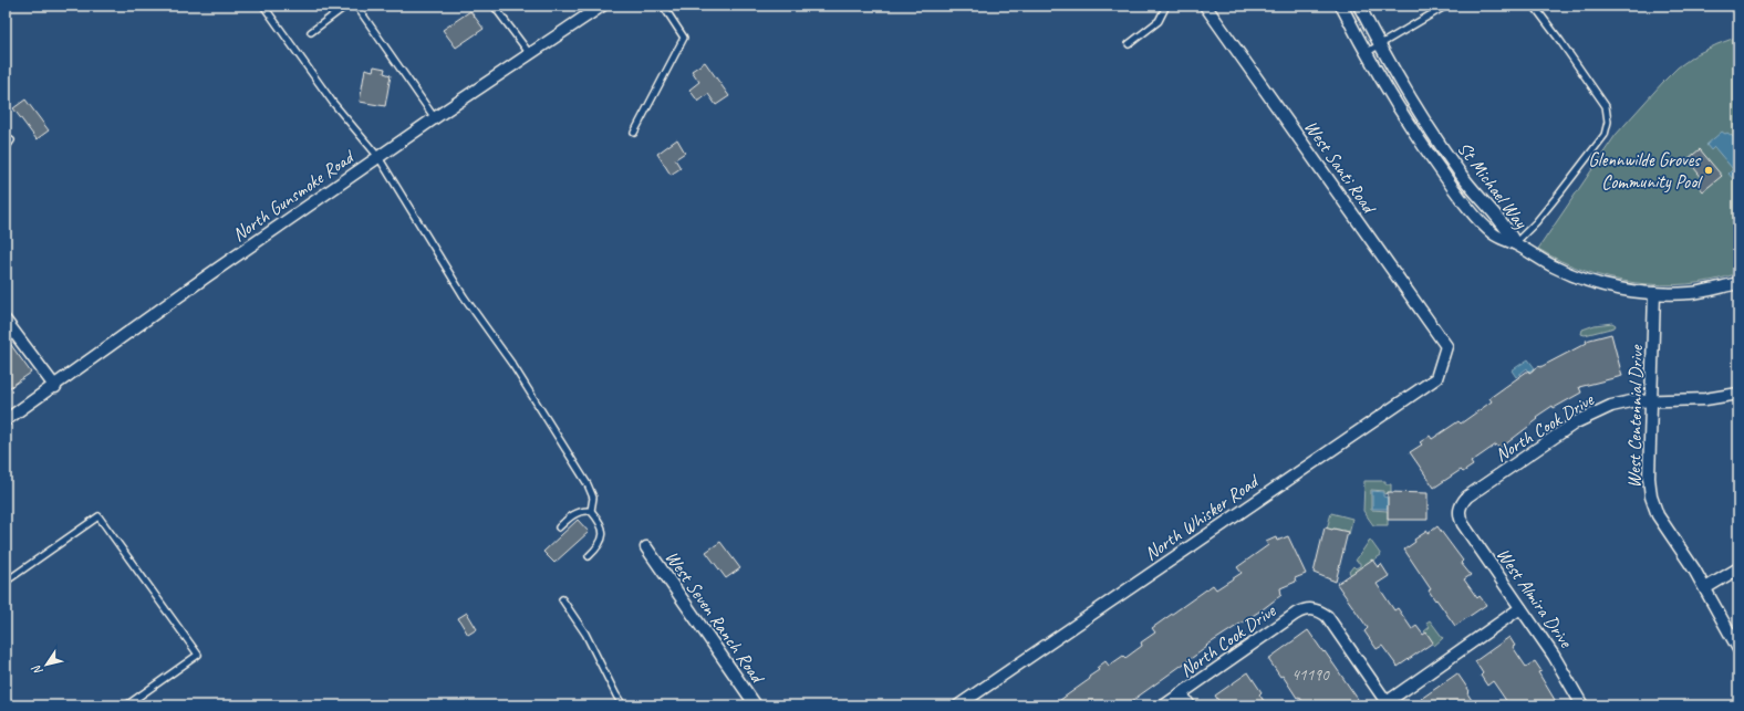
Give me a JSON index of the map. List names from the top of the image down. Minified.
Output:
{"streets":{"street":["West Santi Road","St Michael Way","North Gunsmoke Road","West Centennial Drive","North Cook Drive","North Whisker Road","West Almira Drive","West Seven Ranch Road"]},"crossings":[["West Santi Road","North Whisker Road"],["West Centennial Drive","North Cook Drive"],["North Cook Drive","West Almira Drive"]],"places":["Glennwilde Groves Community Pool"],"house_numbers":["41190"],"north":"bottom left"}
